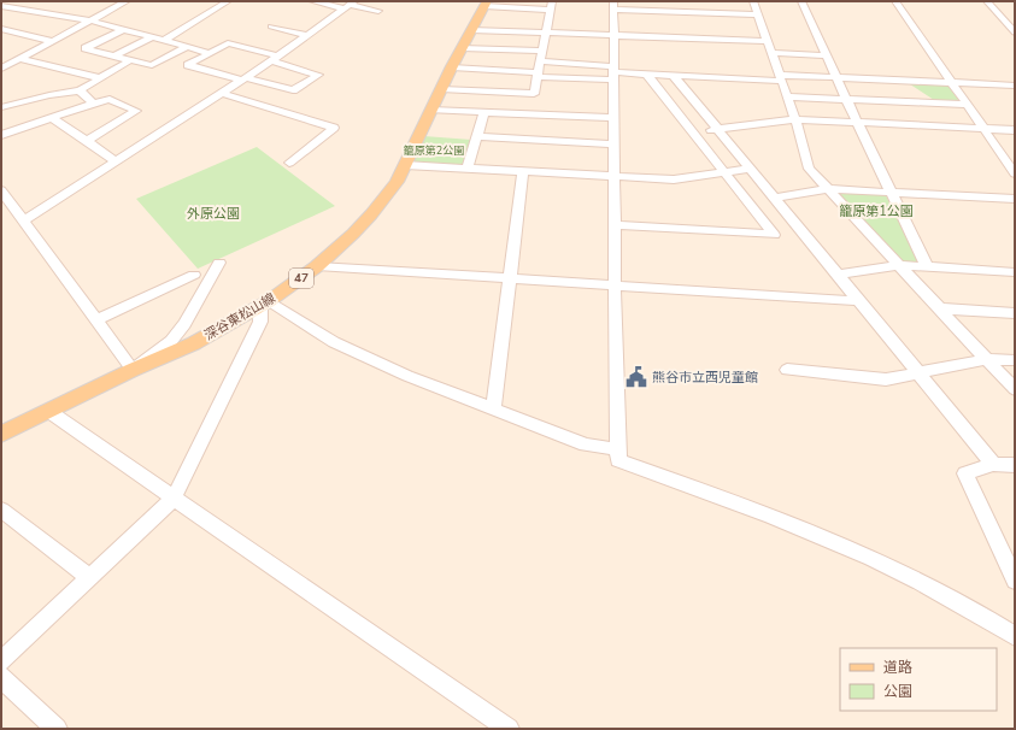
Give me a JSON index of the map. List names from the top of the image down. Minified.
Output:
{"streets":{"main road":["47","深谷東松山線"]},"parks":["籠原第2公園","籠原第1公園","外原公園"],"places":{"public building":["熊谷市立西児童館"]},"legend":["道路","公園"]}
